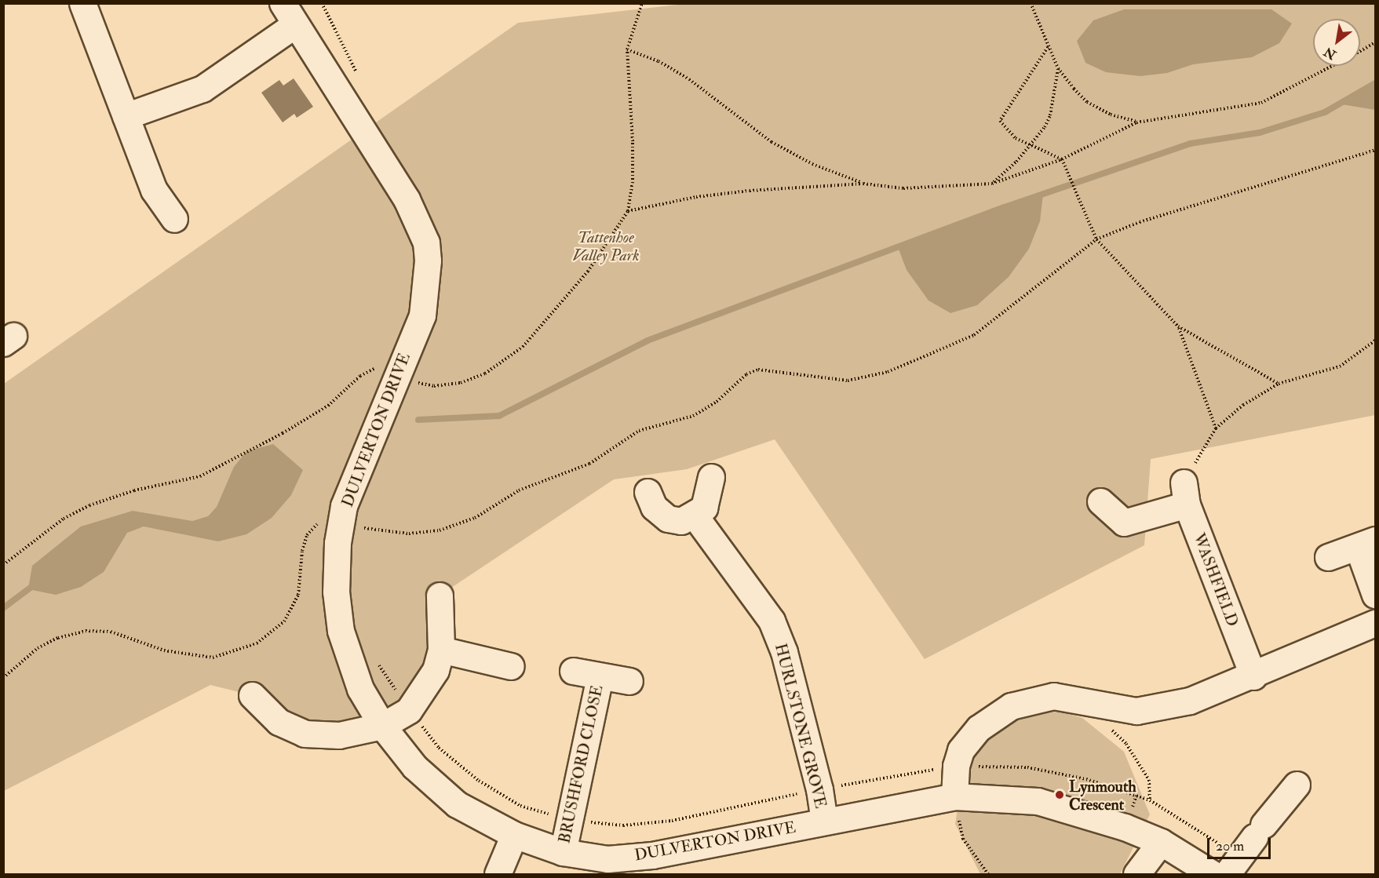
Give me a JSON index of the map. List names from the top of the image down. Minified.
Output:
{"streets":{"street":["DULVERTON DRIVE","WASHFIELD","HURLSTONE GROVE","BRUSHFORD CLOSE"]},"crossings":[["DULVERTON DRIVE","HURLSTONE GROVE"],["DULVERTON DRIVE","BRUSHFORD CLOSE"]],"parks":["Tattenhoe Valley Park"],"places":["Lynmouth Crescent"],"scale_bar":"20 m","north":"bottom left"}
